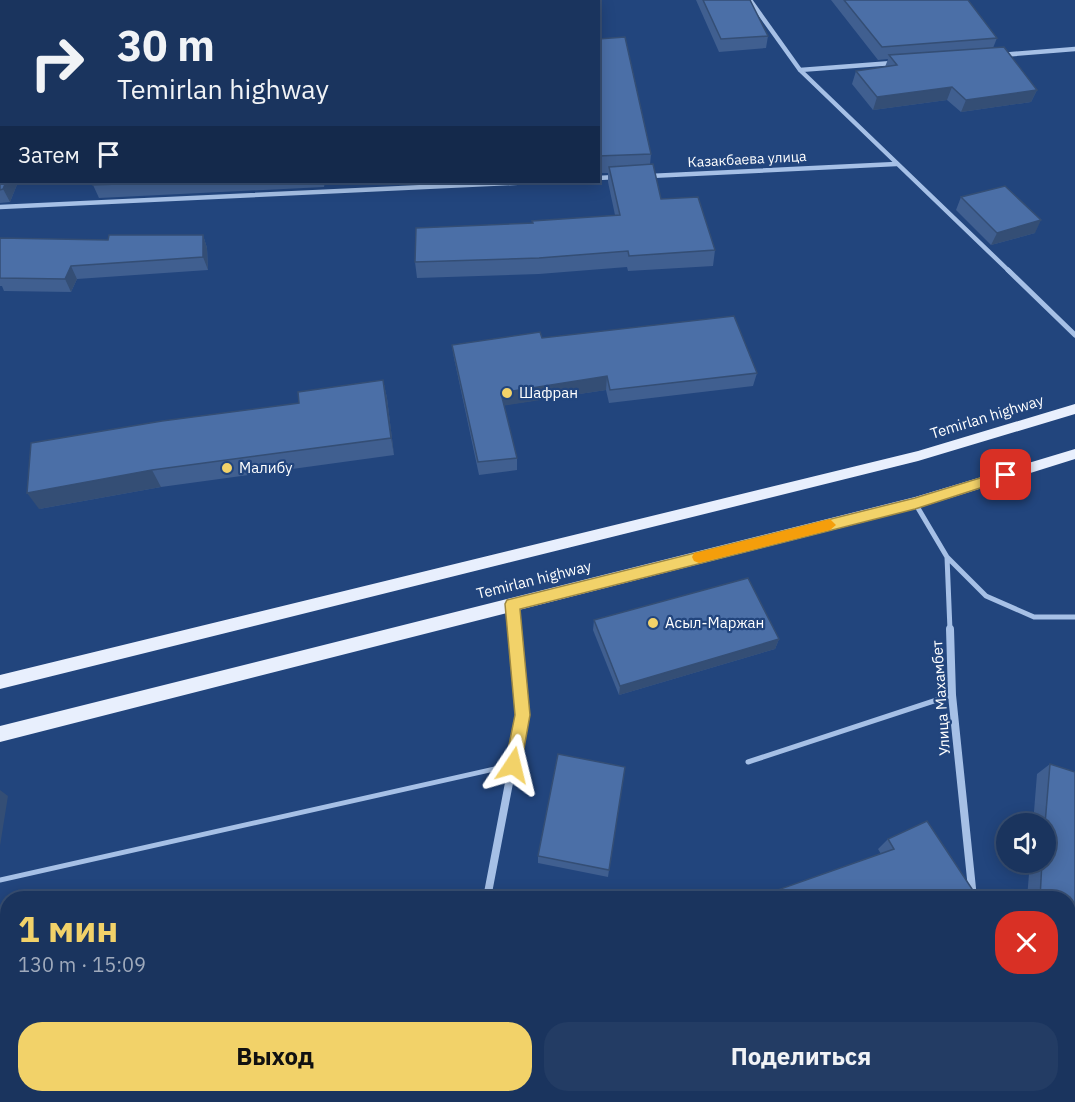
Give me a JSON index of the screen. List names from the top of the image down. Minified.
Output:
{"streets":{"main road":["Temirlan highway"],"street":["Казакбаева улица","Улица Махамбет"]},"crossings":[["Temirlan highway","Улица Махамбет"]],"places":["Шафран","Малибу","Асыл-Маржан"],"page":{"turn":["30 m","Temirlan highway"],"then":"Затем","heading":["1 мин","130 m · 15:09"],"buttons":["Выход","Поделиться"]}}
